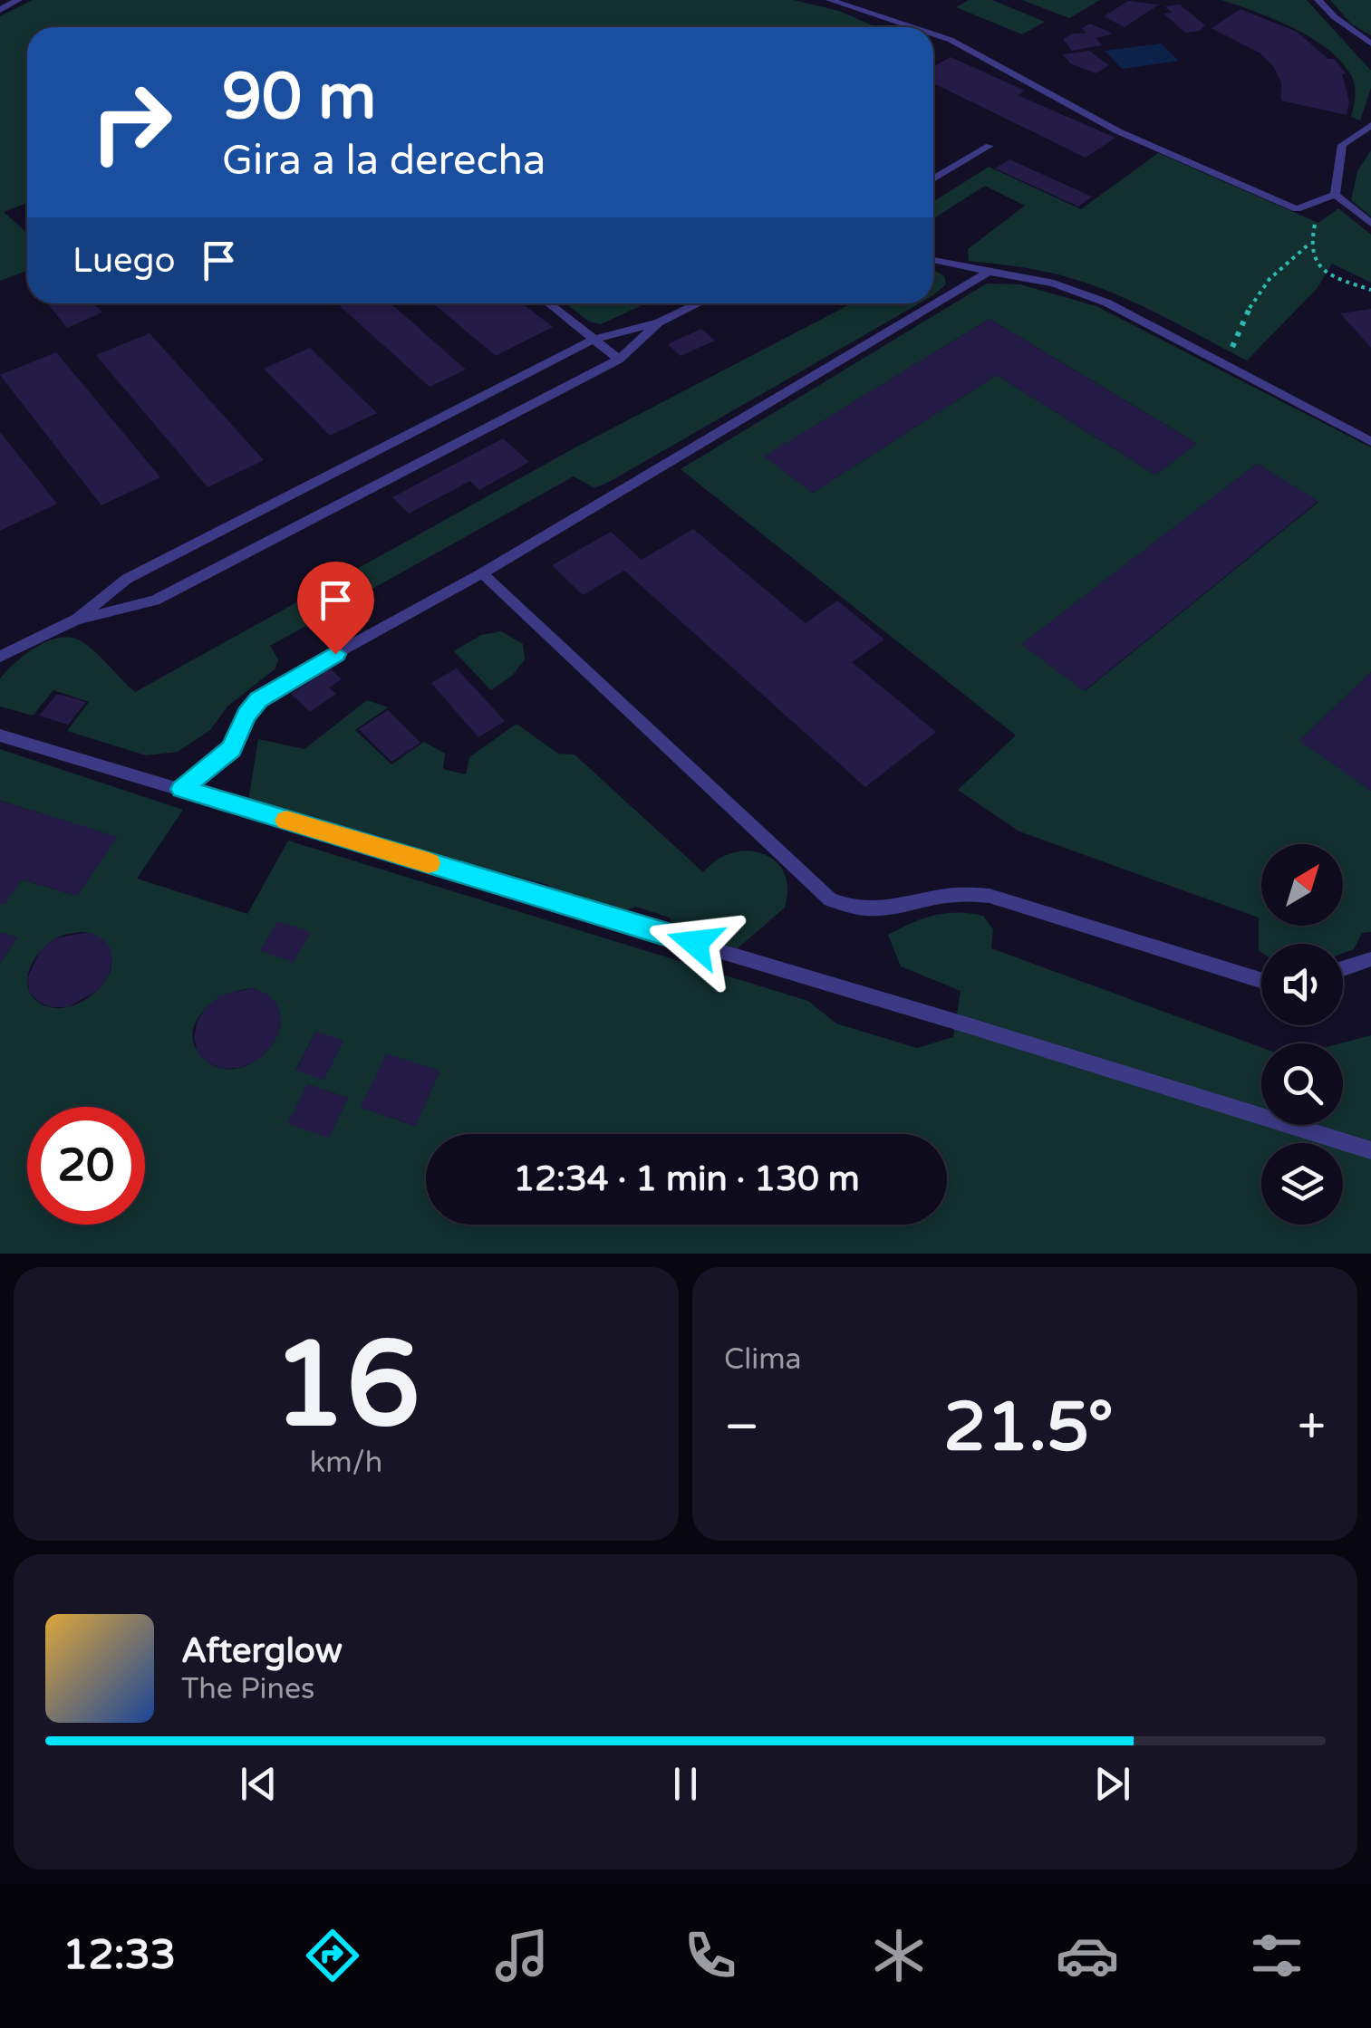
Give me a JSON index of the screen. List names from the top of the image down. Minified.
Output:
{"north":"top right","page":{"turn":["90 m","Gira a la derecha"],"then":"Luego","limit":"20","trip":"12:34 · 1 min · 130 m","tile":[["16","km/h"],"Clima"],"heat":["−","21.5°","+"],"song":["Afterglow","The Pines"],"tabs":"12:33"}}
